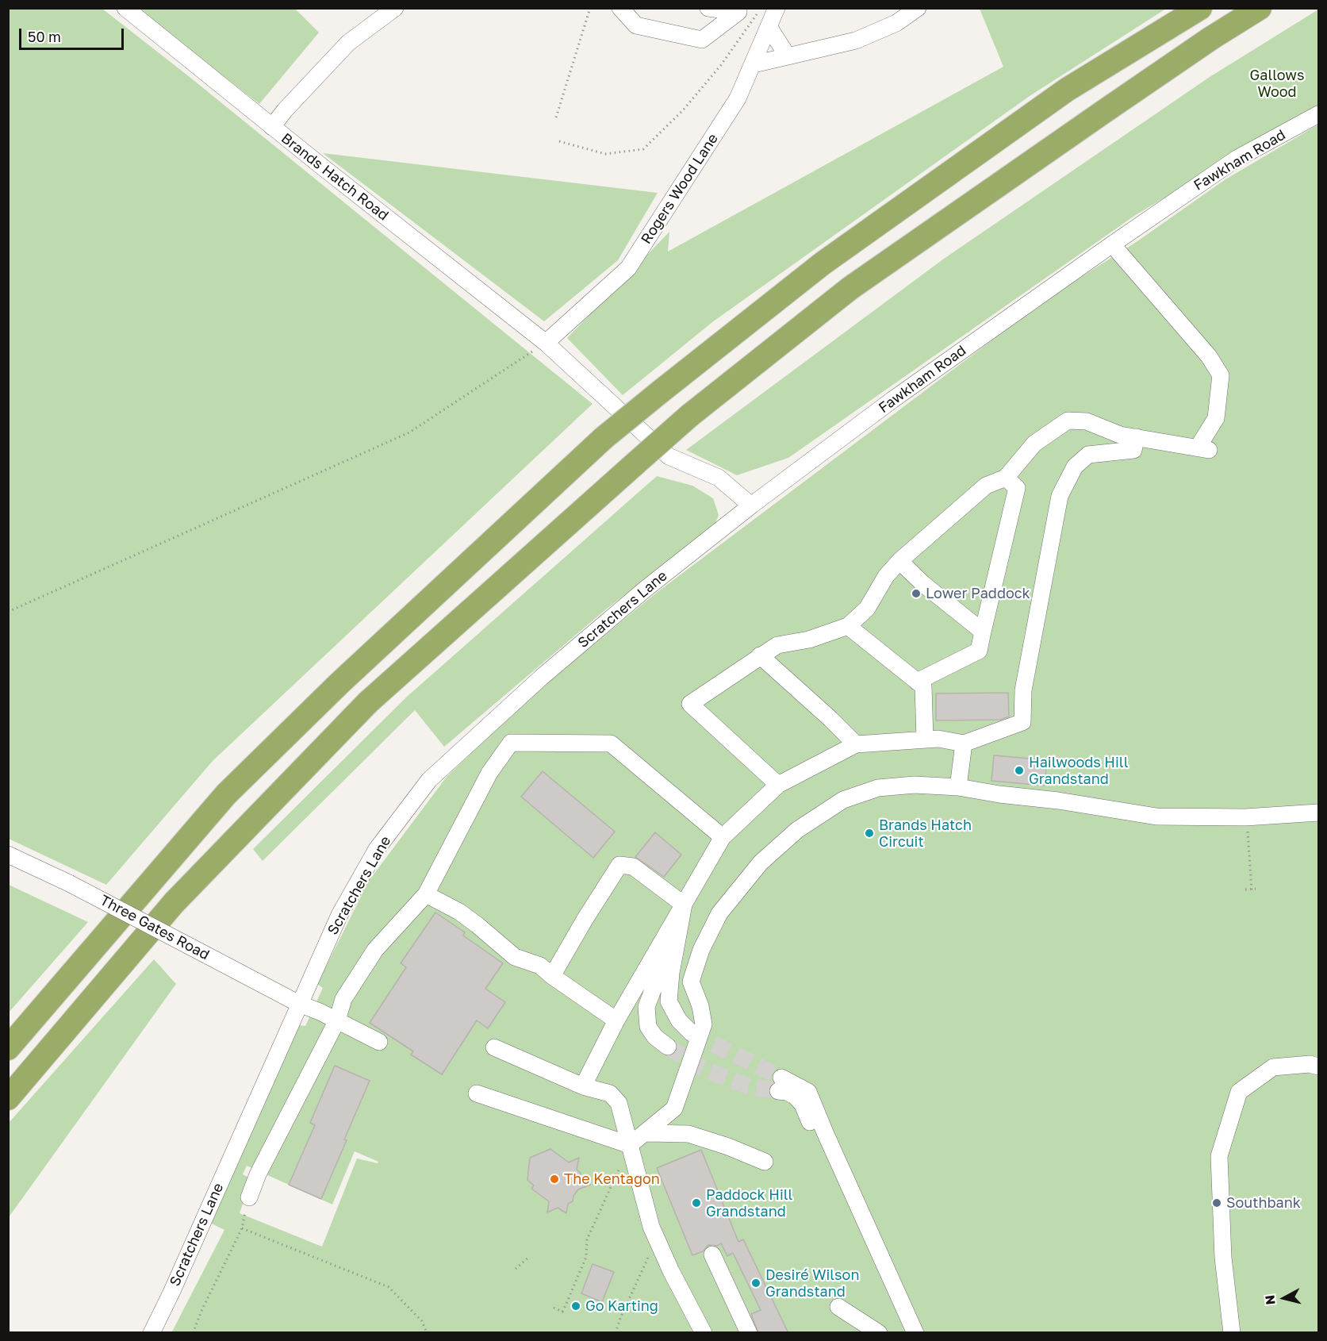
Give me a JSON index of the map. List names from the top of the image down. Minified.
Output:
{"streets":{"street":["Fawkham Road","Brands Hatch Road","Rogers Wood Lane","Scratchers Lane","Three Gates Road"]},"crossings":[["Fawkham Road","Scratchers Lane"],["Brands Hatch Road","Rogers Wood Lane"],["Scratchers Lane","Three Gates Road"]],"parks":["Gallows Wood"],"places":["Lower Paddock","Hailwoods Hill Grandstand","Brands Hatch Circuit","The Kentagon","Paddock Hill Grandstand","Southbank","Desiré Wilson Grandstand","Go Karting"],"scale_bar":"50 m","north":"left"}
